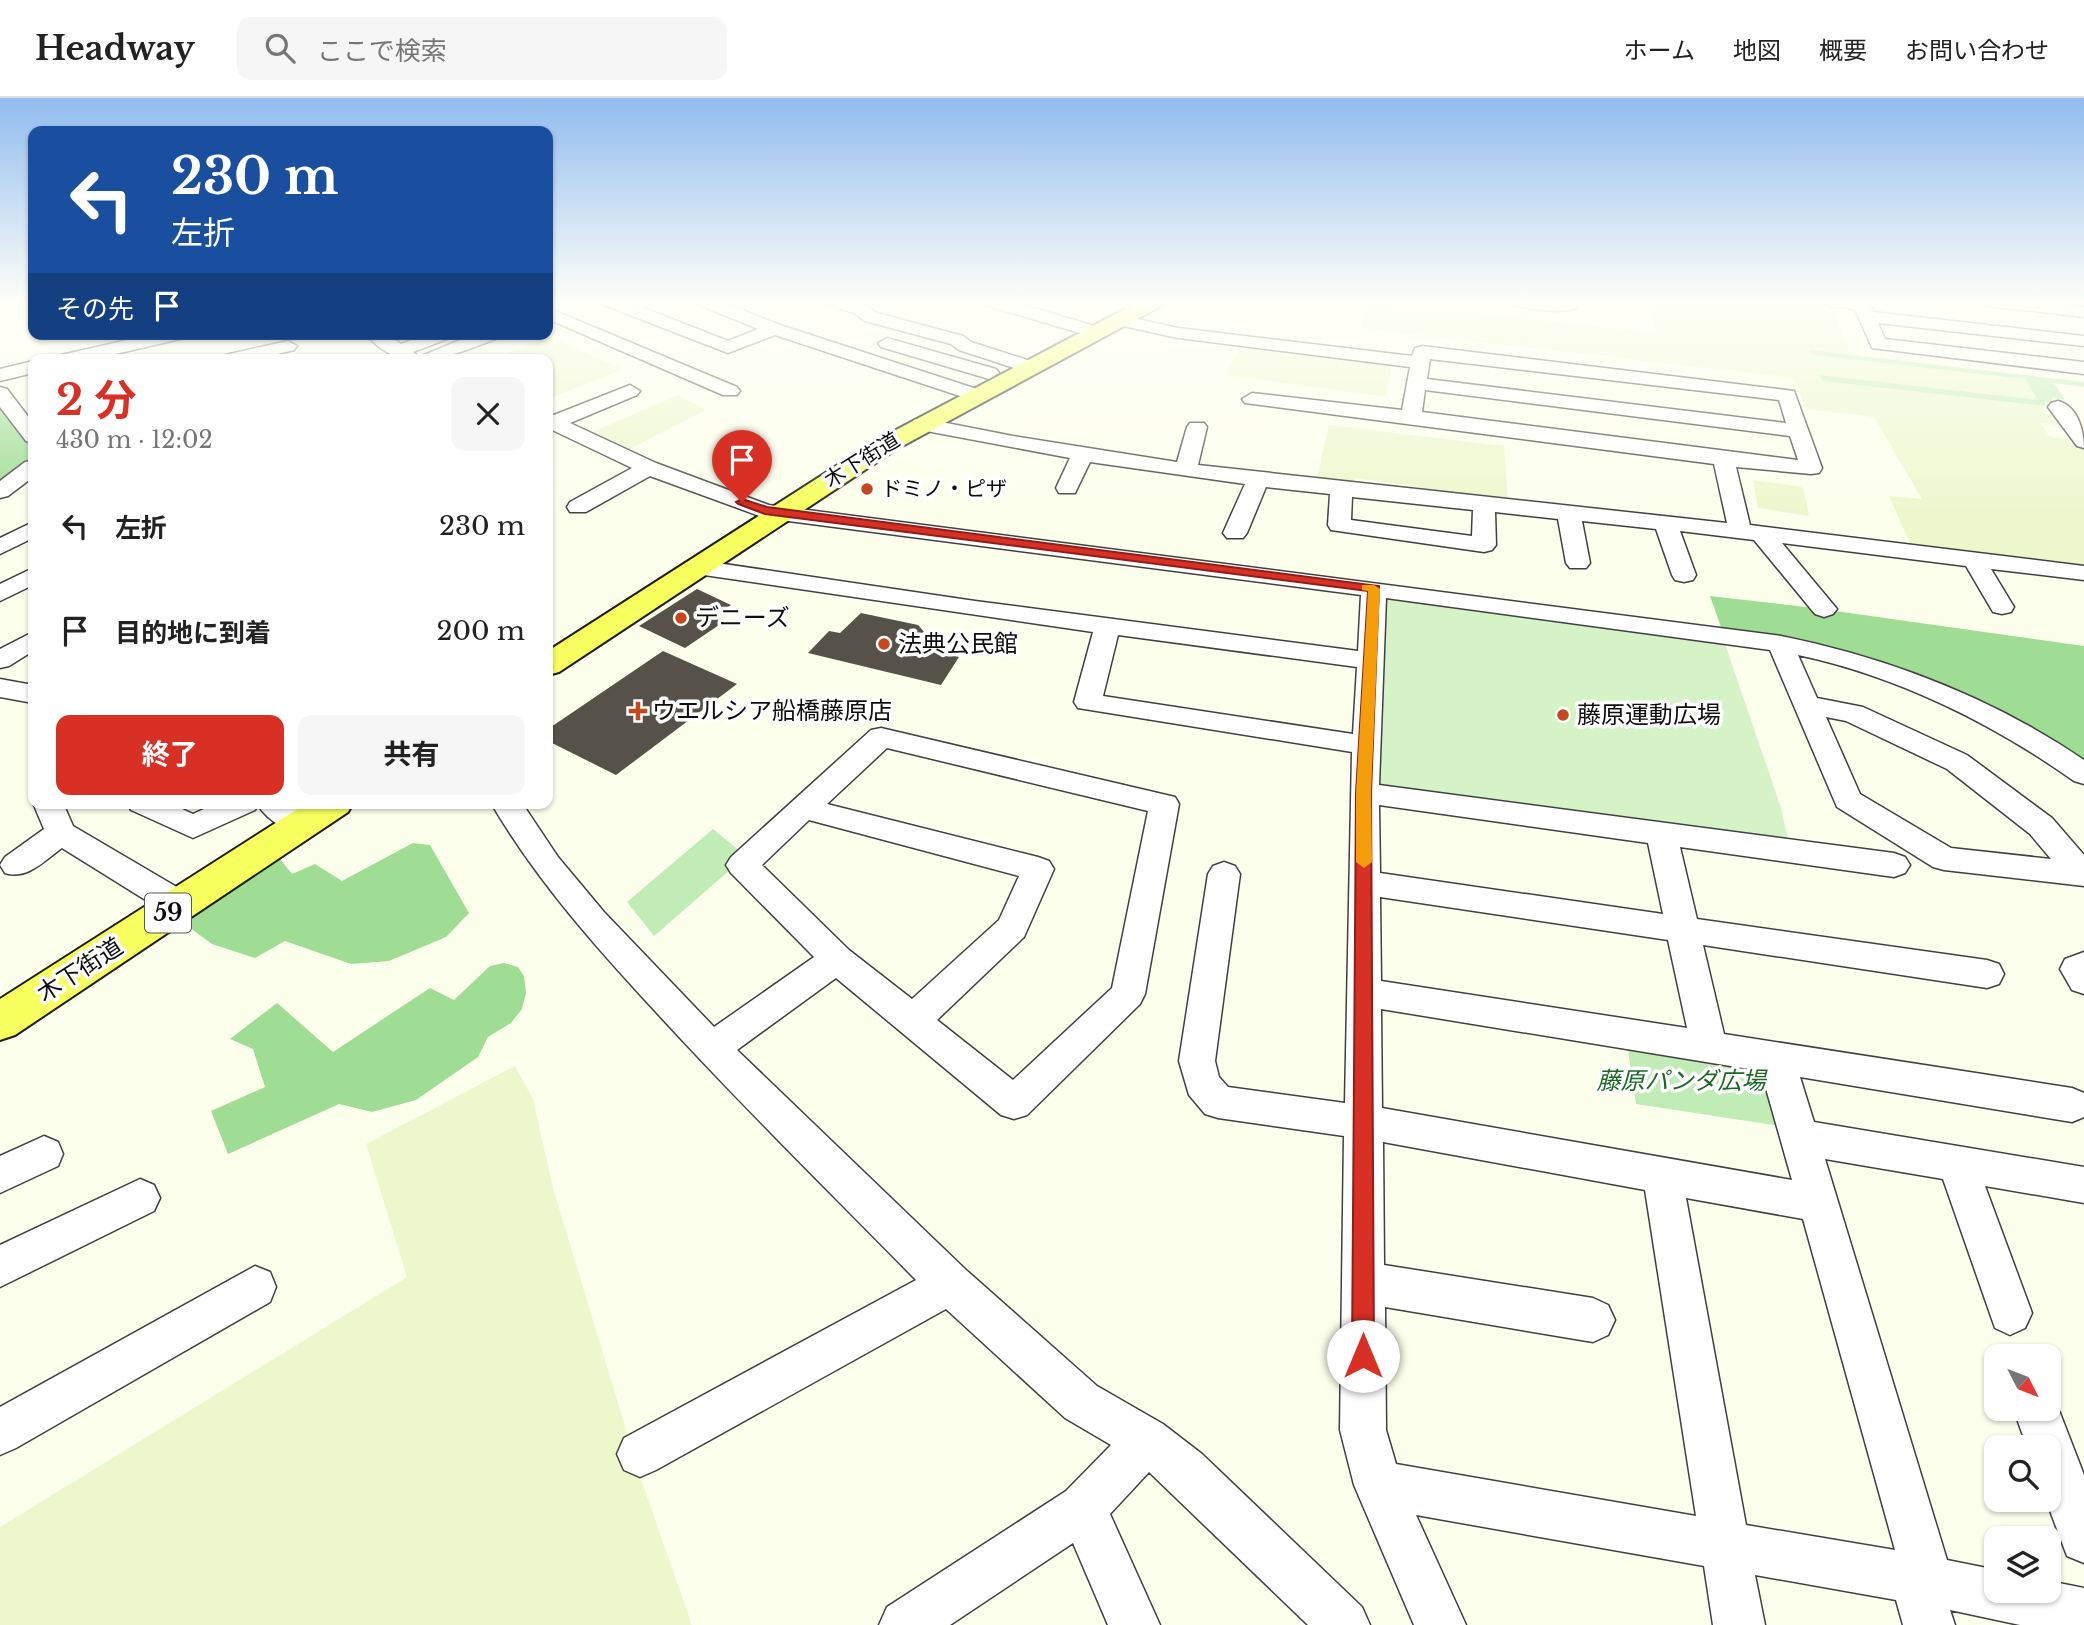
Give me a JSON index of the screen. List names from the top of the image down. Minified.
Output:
{"streets":{"main road":["木下街道","59"]},"parks":["藤原パンダ広場"],"places":{"other":["ドミノ・ピザ","デニーズ","法典公民館","藤原運動広場"],"health":["ウエルシア船橋藤原店"]},"north":"bottom right","page":{"header":"Headway","search":"ここで検索","nav":["ホーム","地図","概要","お問い合わせ"],"turn":["230 m","左折"],"then":"その先","heading":["2 分","430 m · 12:02"],"list":[{"name":"左折","value":"230 m"},{"name":"目的地に到着","value":"200 m"}],"buttons":["終了","共有"]}}
